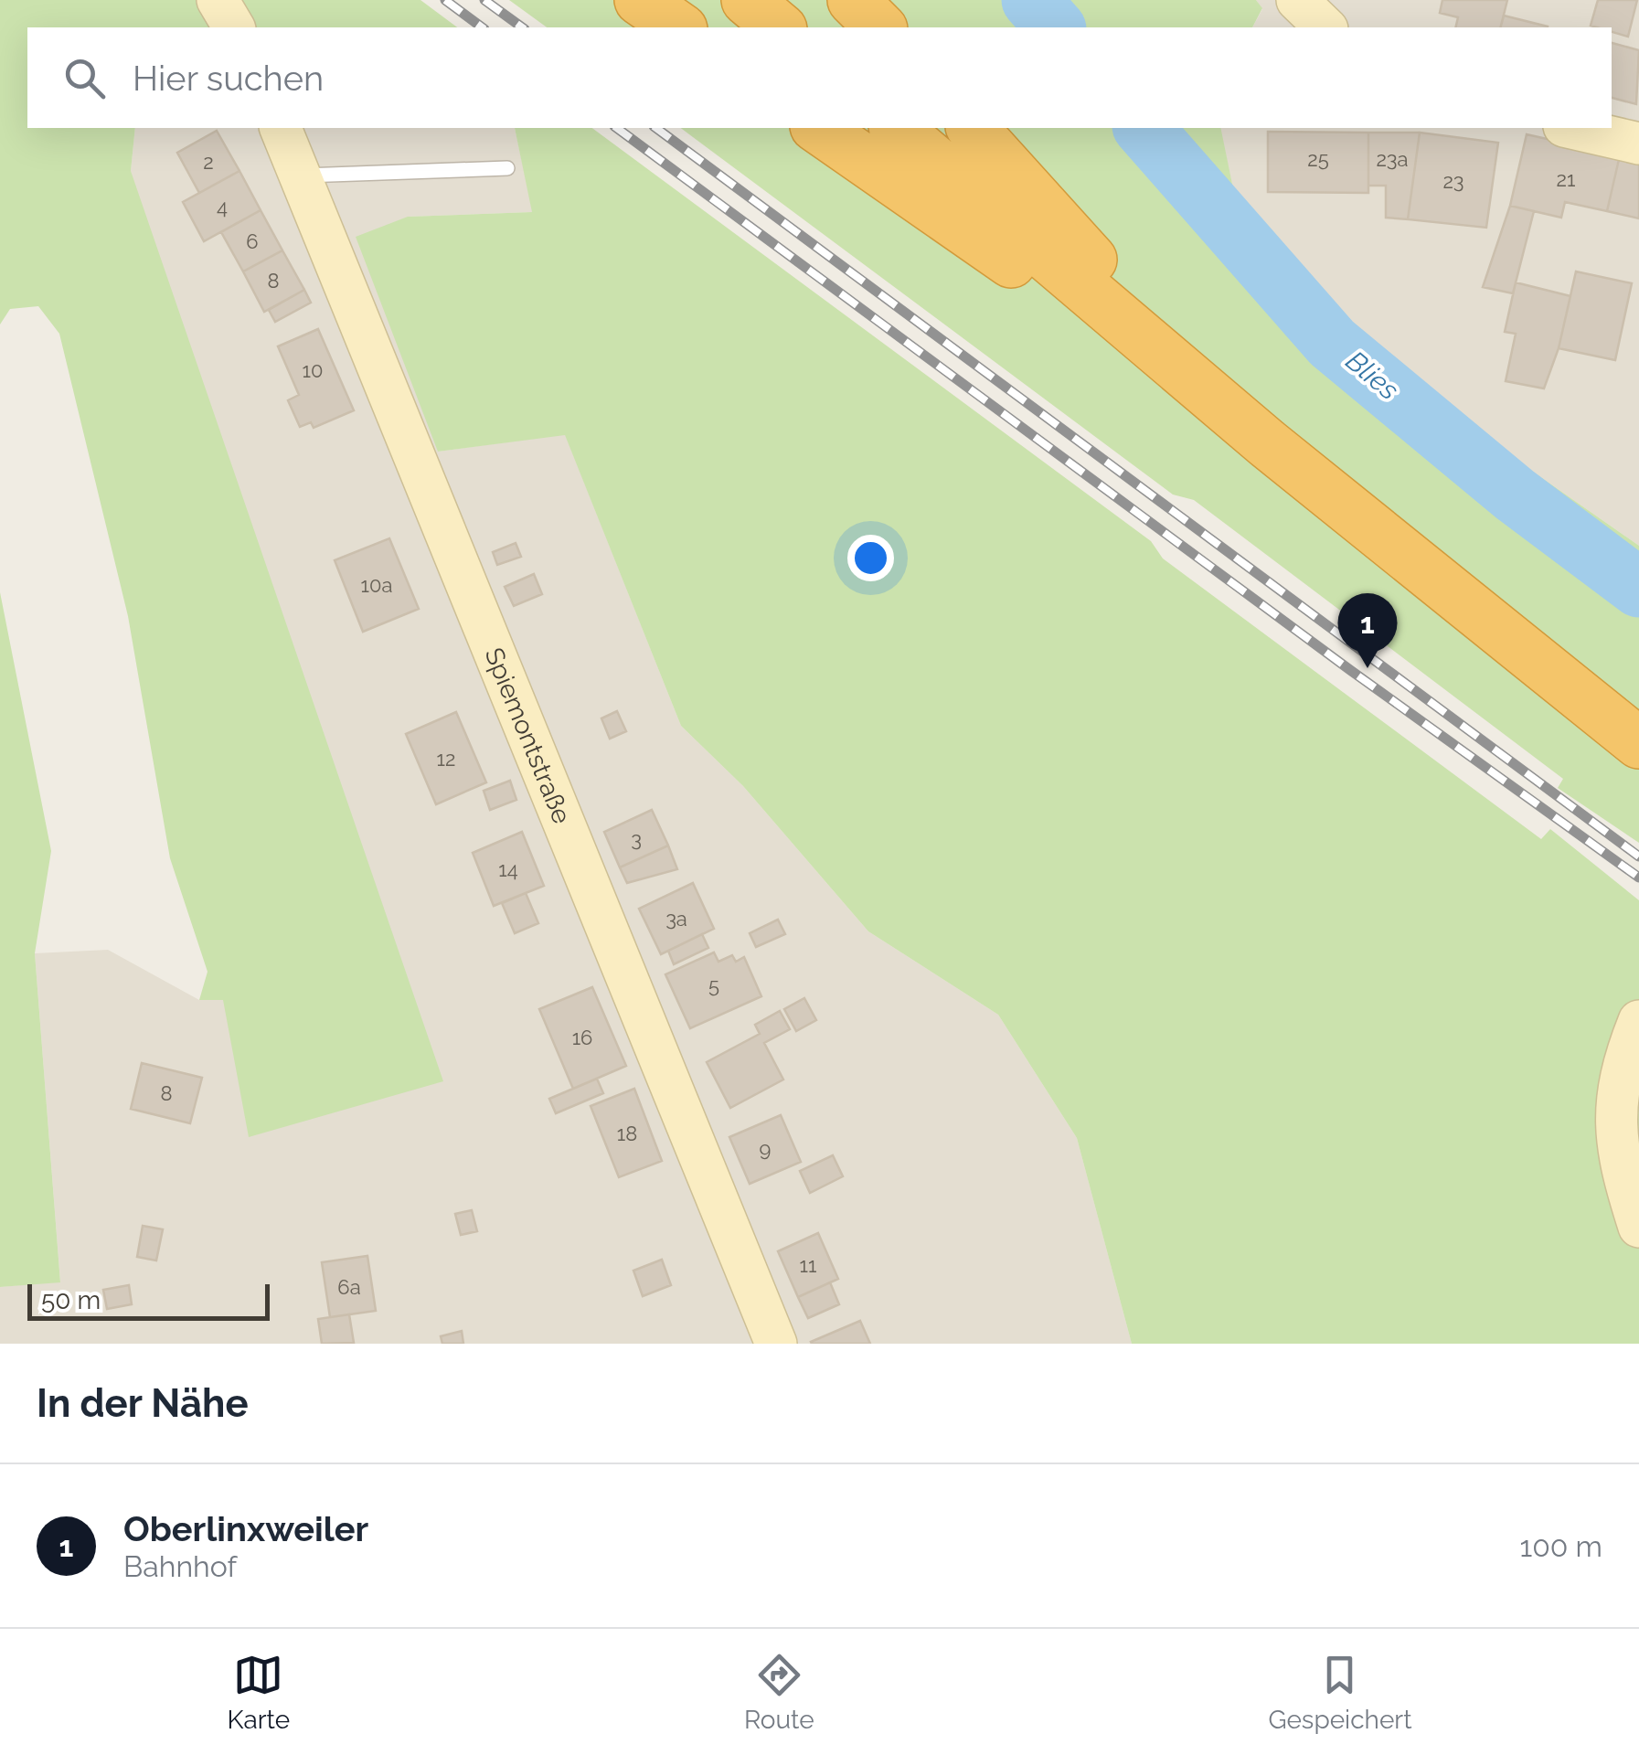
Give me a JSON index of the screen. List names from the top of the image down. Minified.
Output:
{"streets":{"street":["Spiemontstraße"]},"water":["Blies"],"house_numbers":["25","23a","2","21","23","4","6","8","10","10a","12","3","14","3a","5","16","8","18","9","11","6a"],"scale_bar":"50 m","page":{"search":"Hier suchen","pins":"1","scale":"50 m","heading":"In der Nähe","list":[{"mark":"1","name":"Oberlinxweiler","note":"Bahnhof","value":"100 m"}],"nav":["Karte","Route","Gespeichert"]}}
